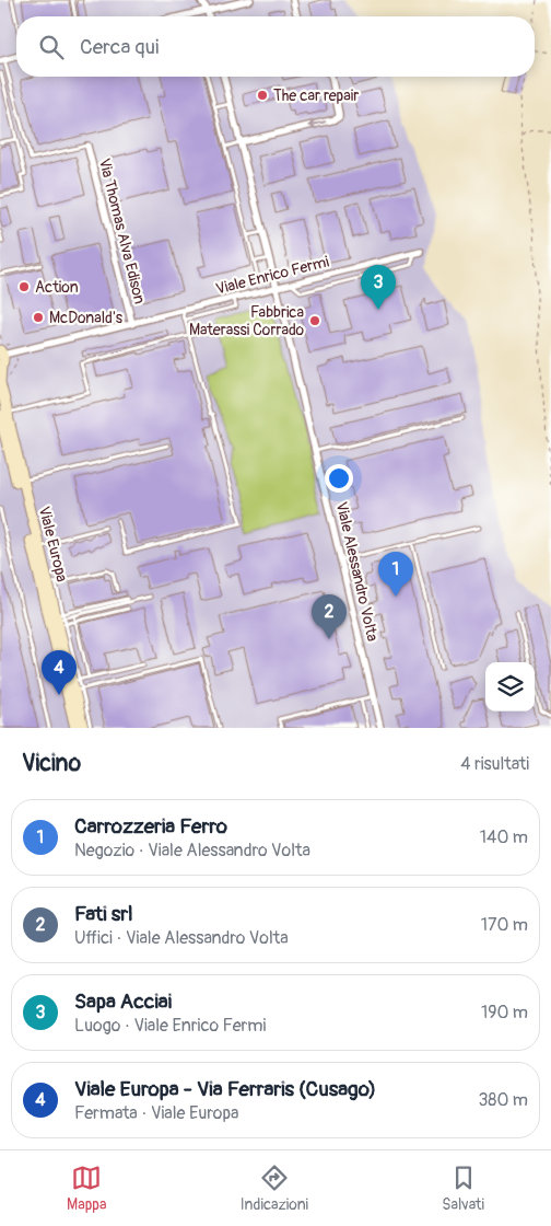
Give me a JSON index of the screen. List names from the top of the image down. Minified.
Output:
{"streets":{"main road":["Viale Europa"],"street":["Via Thomas Alva Edison","Viale Enrico Fermi","Viale Alessandro Volta"]},"crossings":[["Via Thomas Alva Edison","Viale Enrico Fermi"],["Viale Enrico Fermi","Viale Europa"],["Viale Enrico Fermi","Viale Alessandro Volta"]],"places":["The car repair","Action","McDonald's","Fabbrica Materassi Corrado"],"page":{"search":"Cerca qui","pins":["3","1","2","4"],"heading":["Vicino","4 risultati"],"list":[{"mark":"1","name":"Carrozzeria Ferro","note":"Negozio · Viale Alessandro Volta","value":"140 m"},{"mark":"2","name":"Fati srl","note":"Uffici · Viale Alessandro Volta","value":"170 m"},{"mark":"3","name":"Sapa Acciai","note":"Luogo · Viale Enrico Fermi","value":"190 m"},{"mark":"4","name":"Viale Europa - Via Ferraris (Cusago)","note":"Fermata · Viale Europa","value":"380 m"}],"nav":["Mappa","Indicazioni","Salvati"]}}
